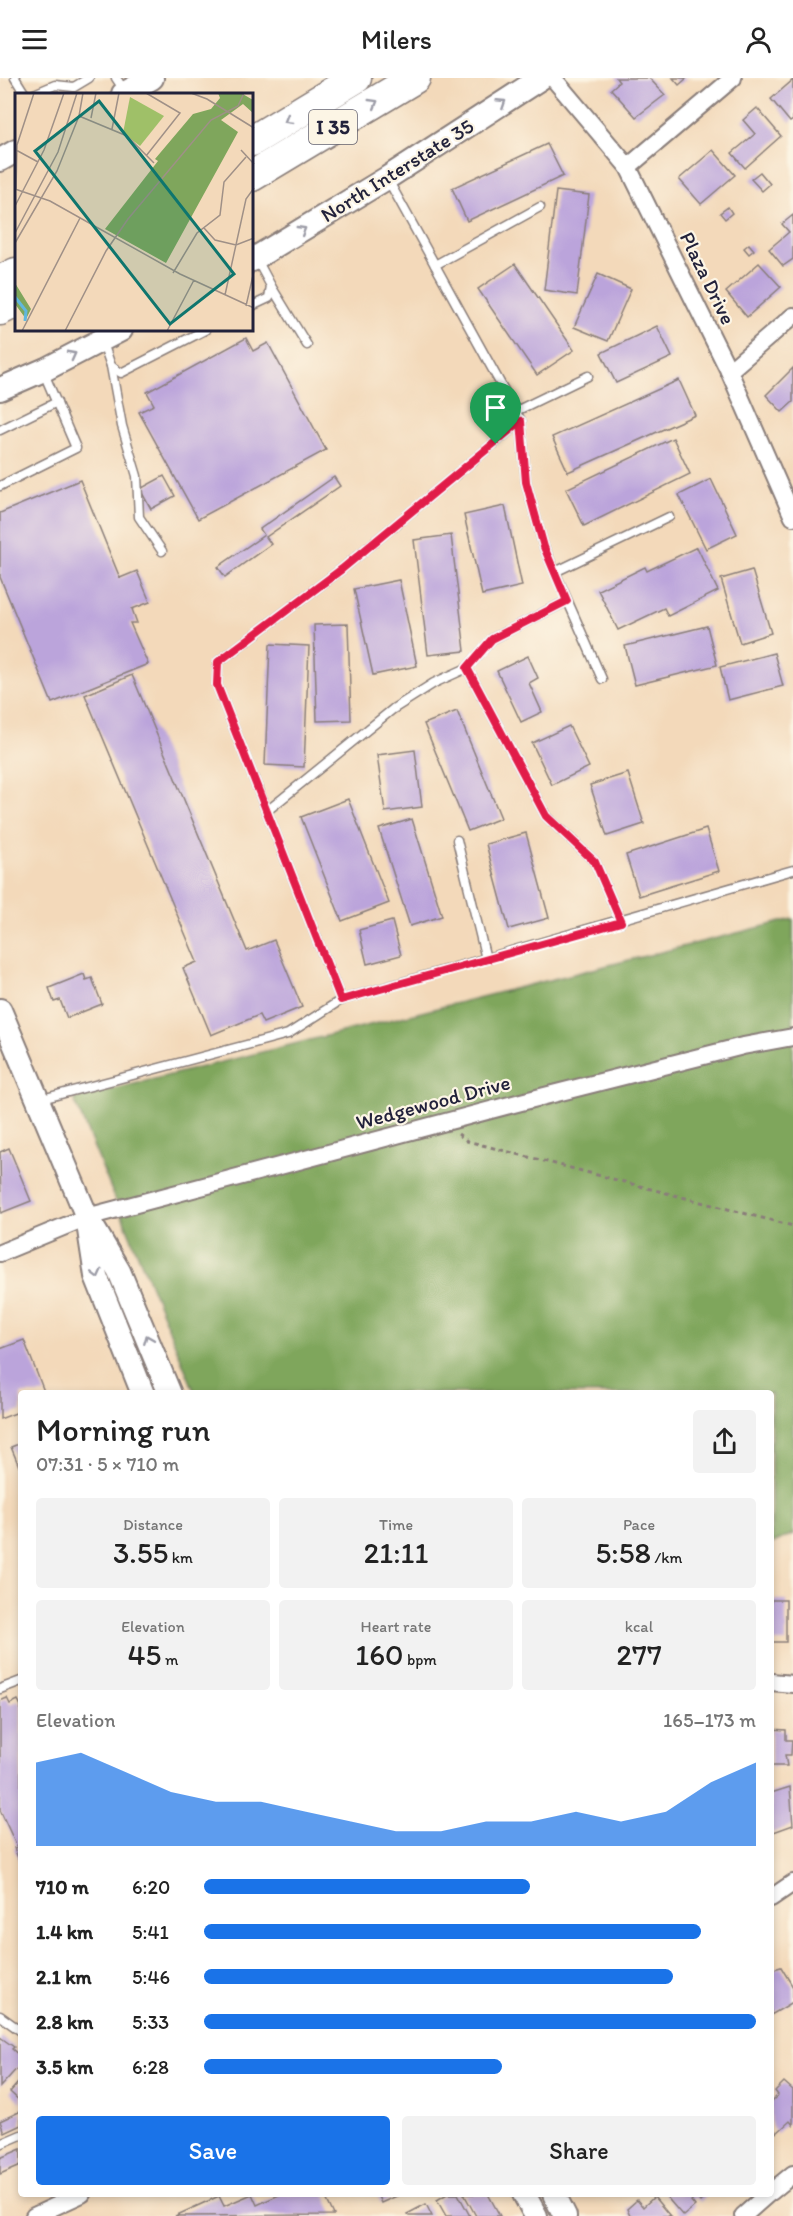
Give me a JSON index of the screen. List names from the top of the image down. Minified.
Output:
{"streets":{"highway":["I 35"],"main road":["North Interstate 35"],"street":["Plaza Drive","Wedgewood Drive"]},"one_way":["North Interstate 35"],"page":{"header":"Milers","heading":["Morning run","07:31 · 5 × 710 m"],"stats":[["Distance","3.55 km"],["Time","21:11"],["Pace","5:58 /km"],["Elevation","45 m"],["Heart rate","160 bpm"],["kcal","277"]],"chart":["Elevation","165–173 m"],"list":[{"name":"710 m","note":"6:20"},{"name":"1.4 km","note":"5:41"},{"name":"2.1 km","note":"5:46"},{"name":"2.8 km","note":"5:33"},{"name":"3.5 km","note":"6:28"}],"buttons":["Save","Share"]}}
